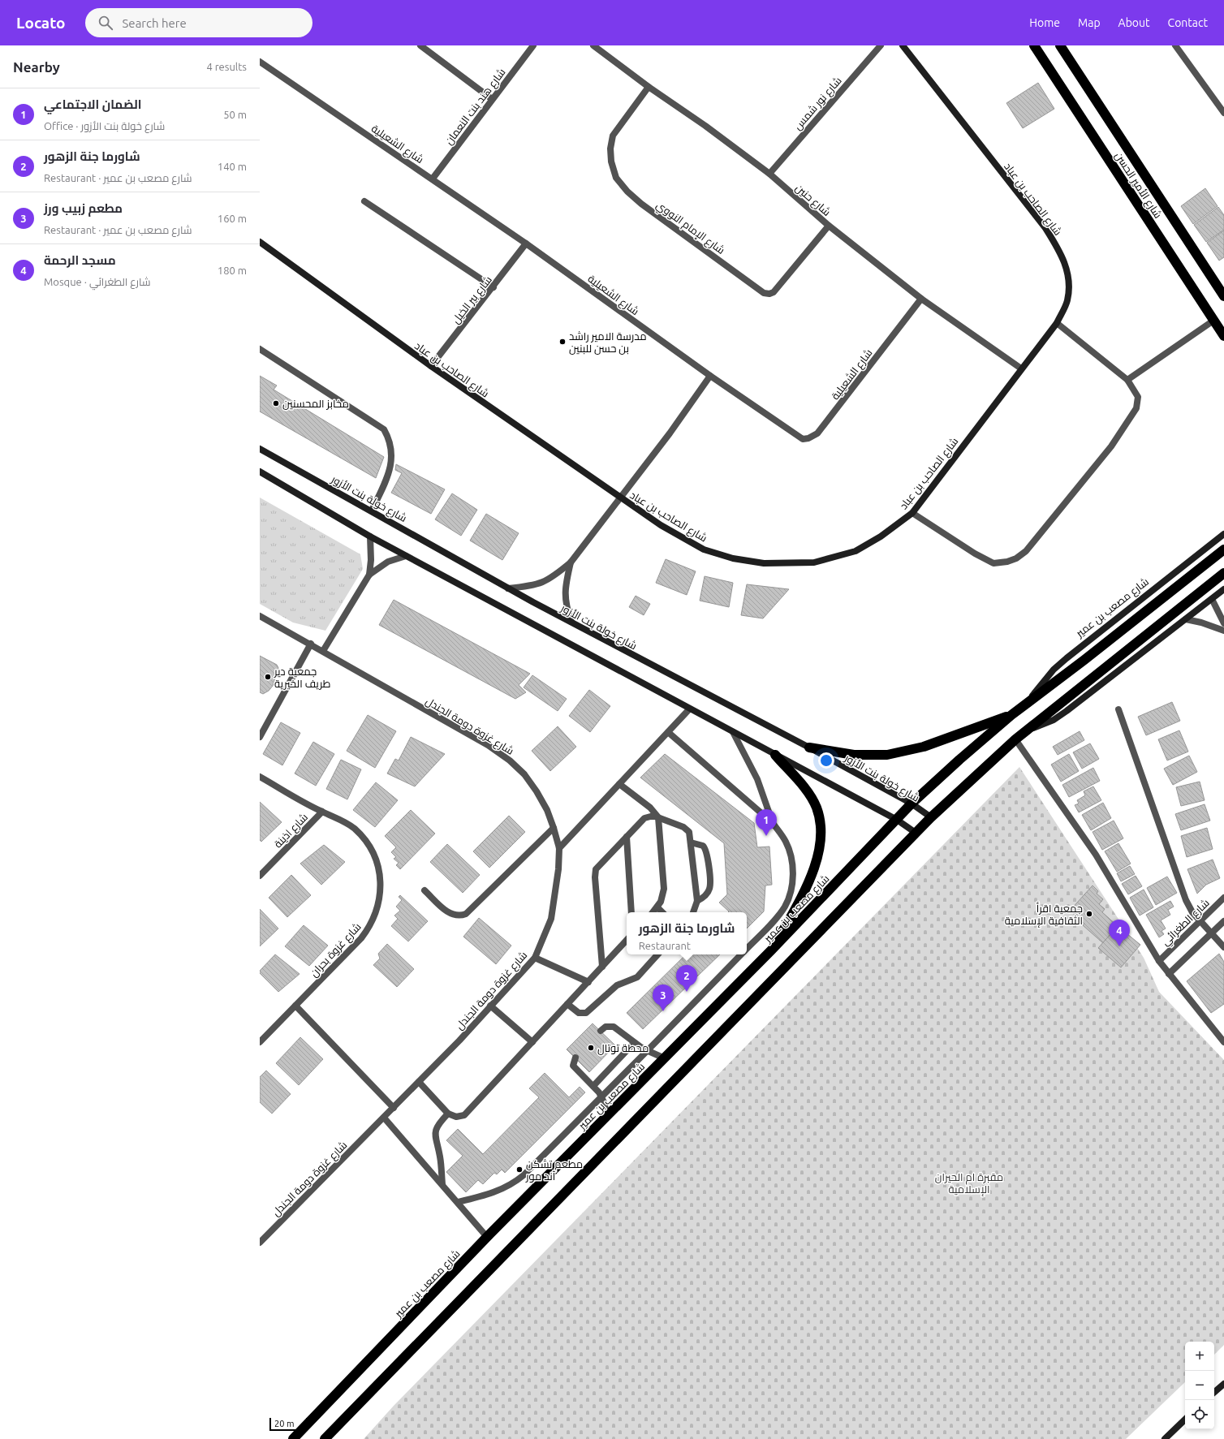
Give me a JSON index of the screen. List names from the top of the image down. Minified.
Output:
{"streets":{"highway":["شارع الأمير الحسن","شارع مصعب بن عمير"],"street":["شارع نور شمس","شارع هند بنت النعمان","شارع الشعيلية","شارع الصاحب بن عباد","شارع حنين","شارع الإمام النووي","شارع بير الخيل","شارع خولة بنت الأزور","شارع غزوة دومة الجندل","شارع اذينة","شارع الطغرائي","شارع غزوة بحران"]},"crossings":[["شارع نور شمس","شارع حنين"],["شارع هند بنت النعمان","شارع الشعيلية"],["شارع الشعيلية","شارع حنين"],["شارع الشعيلية","شارع بير الخيل"],["شارع الصاحب بن عباد","شارع حنين"],["شارع الصاحب بن عباد","شارع بير الخيل"],["شارع حنين","شارع الإمام النووي"],["شارع خولة بنت الأزور","شارع مصعب بن عمير"],["شارع اذينة","شارع غزوة بحران"]],"parks":["مقبرة ام الحيران الإسلامية"],"places":["مدرسة الامير راشد بن حسن للبنين","مخابز المحسنين","جمعية دير طريف الخيرية","جمعية اقرأ الثقافية الإسلامية","محطة توتال","مطعم تشكن آند مور"],"scale_bar":"20 m","page":{"header":"Locato","search":"Search here","nav":["Home","Map","About","Contact"],"heading":["Nearby","4 results"],"list":[{"mark":"1","name":"الضمان الاجتماعي","note":"Office · شارع خولة بنت الأزور","value":"50 m"},{"mark":"2","name":"شاورما جنة الزهور","note":"Restaurant · شارع مصعب بن عمير","value":"140 m"},{"mark":"3","name":"مطعم زبيب ورز","note":"Restaurant · شارع مصعب بن عمير","value":"160 m"},{"mark":"4","name":"مسجد الرحمة","note":"Mosque · شارع الطغرائي","value":"180 m"}],"pins":["1","4","2","3"],"popup":["شاورما جنة الزهور","Restaurant"],"map_buttons":["+","−"],"scale":"20 m"}}
